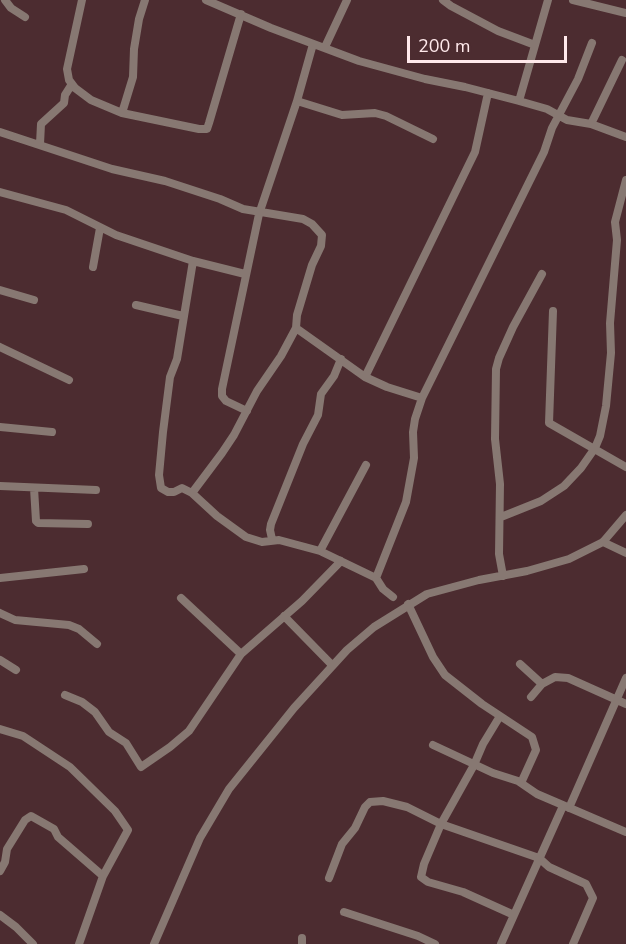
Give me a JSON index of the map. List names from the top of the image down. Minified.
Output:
{"scale_bar":"200 m"}
